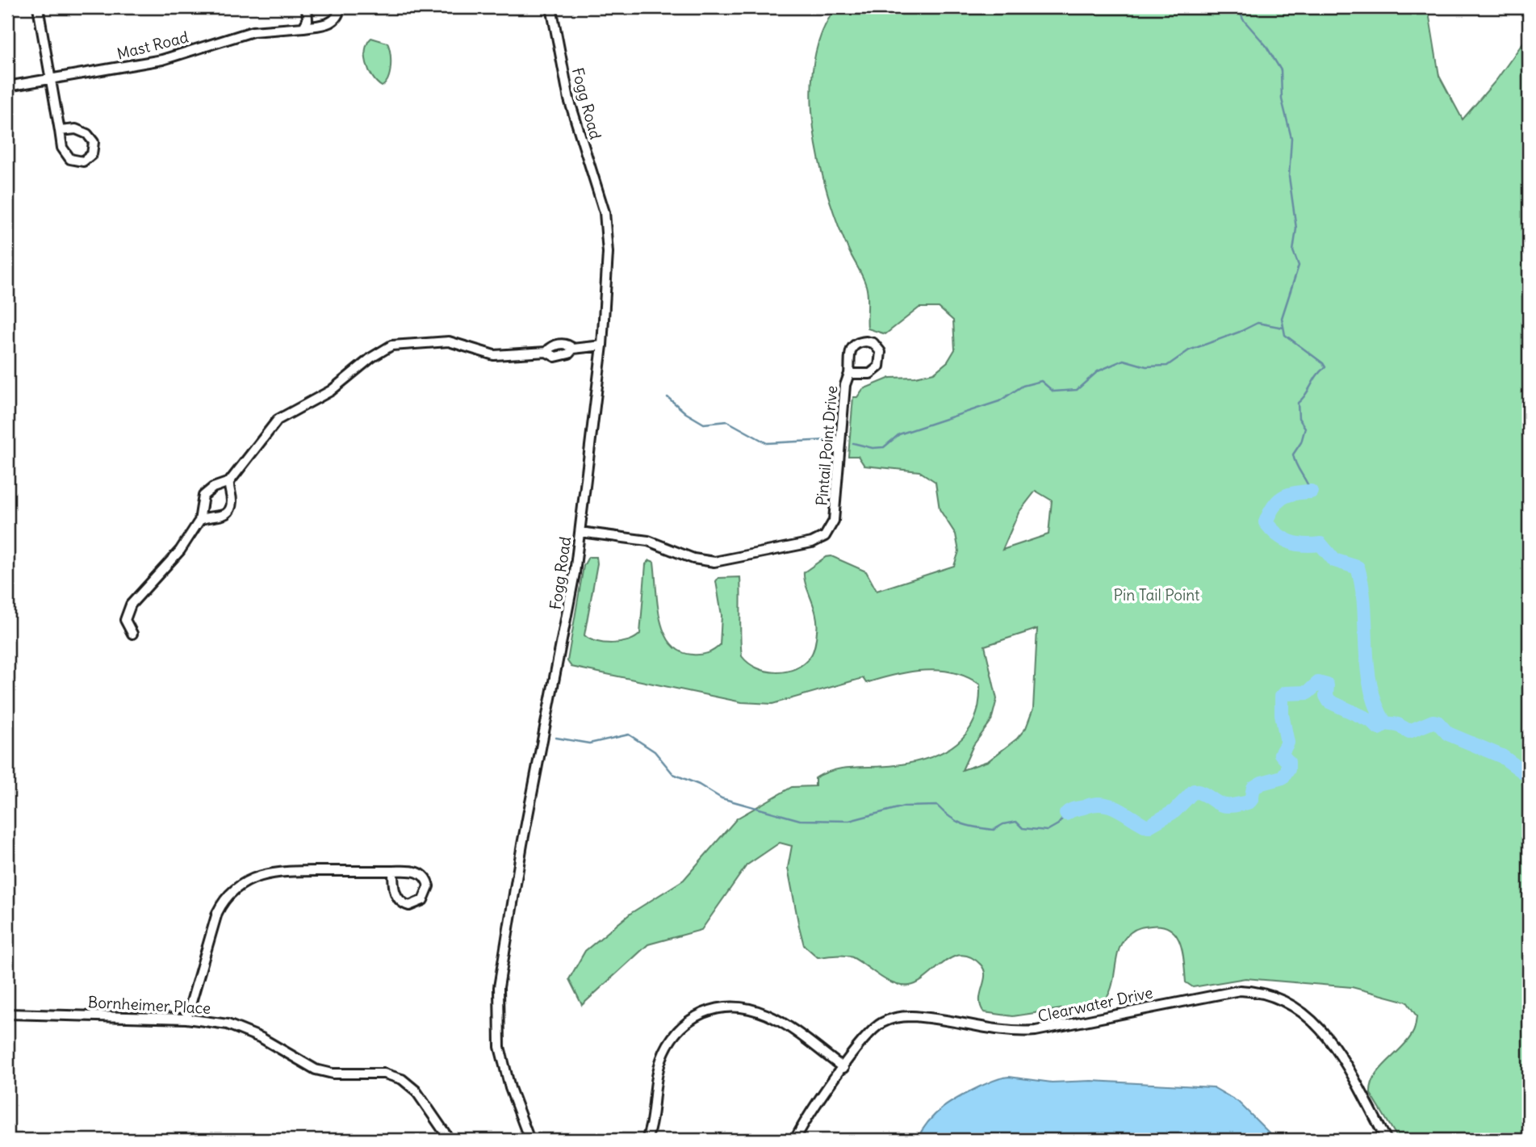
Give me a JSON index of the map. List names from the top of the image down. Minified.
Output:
{"streets":{"street":["Mast Road","Fogg Road","Pintail Point Drive","Clearwater Drive","Bornheimer Place"]},"crossings":[["Fogg Road","Pintail Point Drive"]],"parks":["Pin Tail Point"]}
